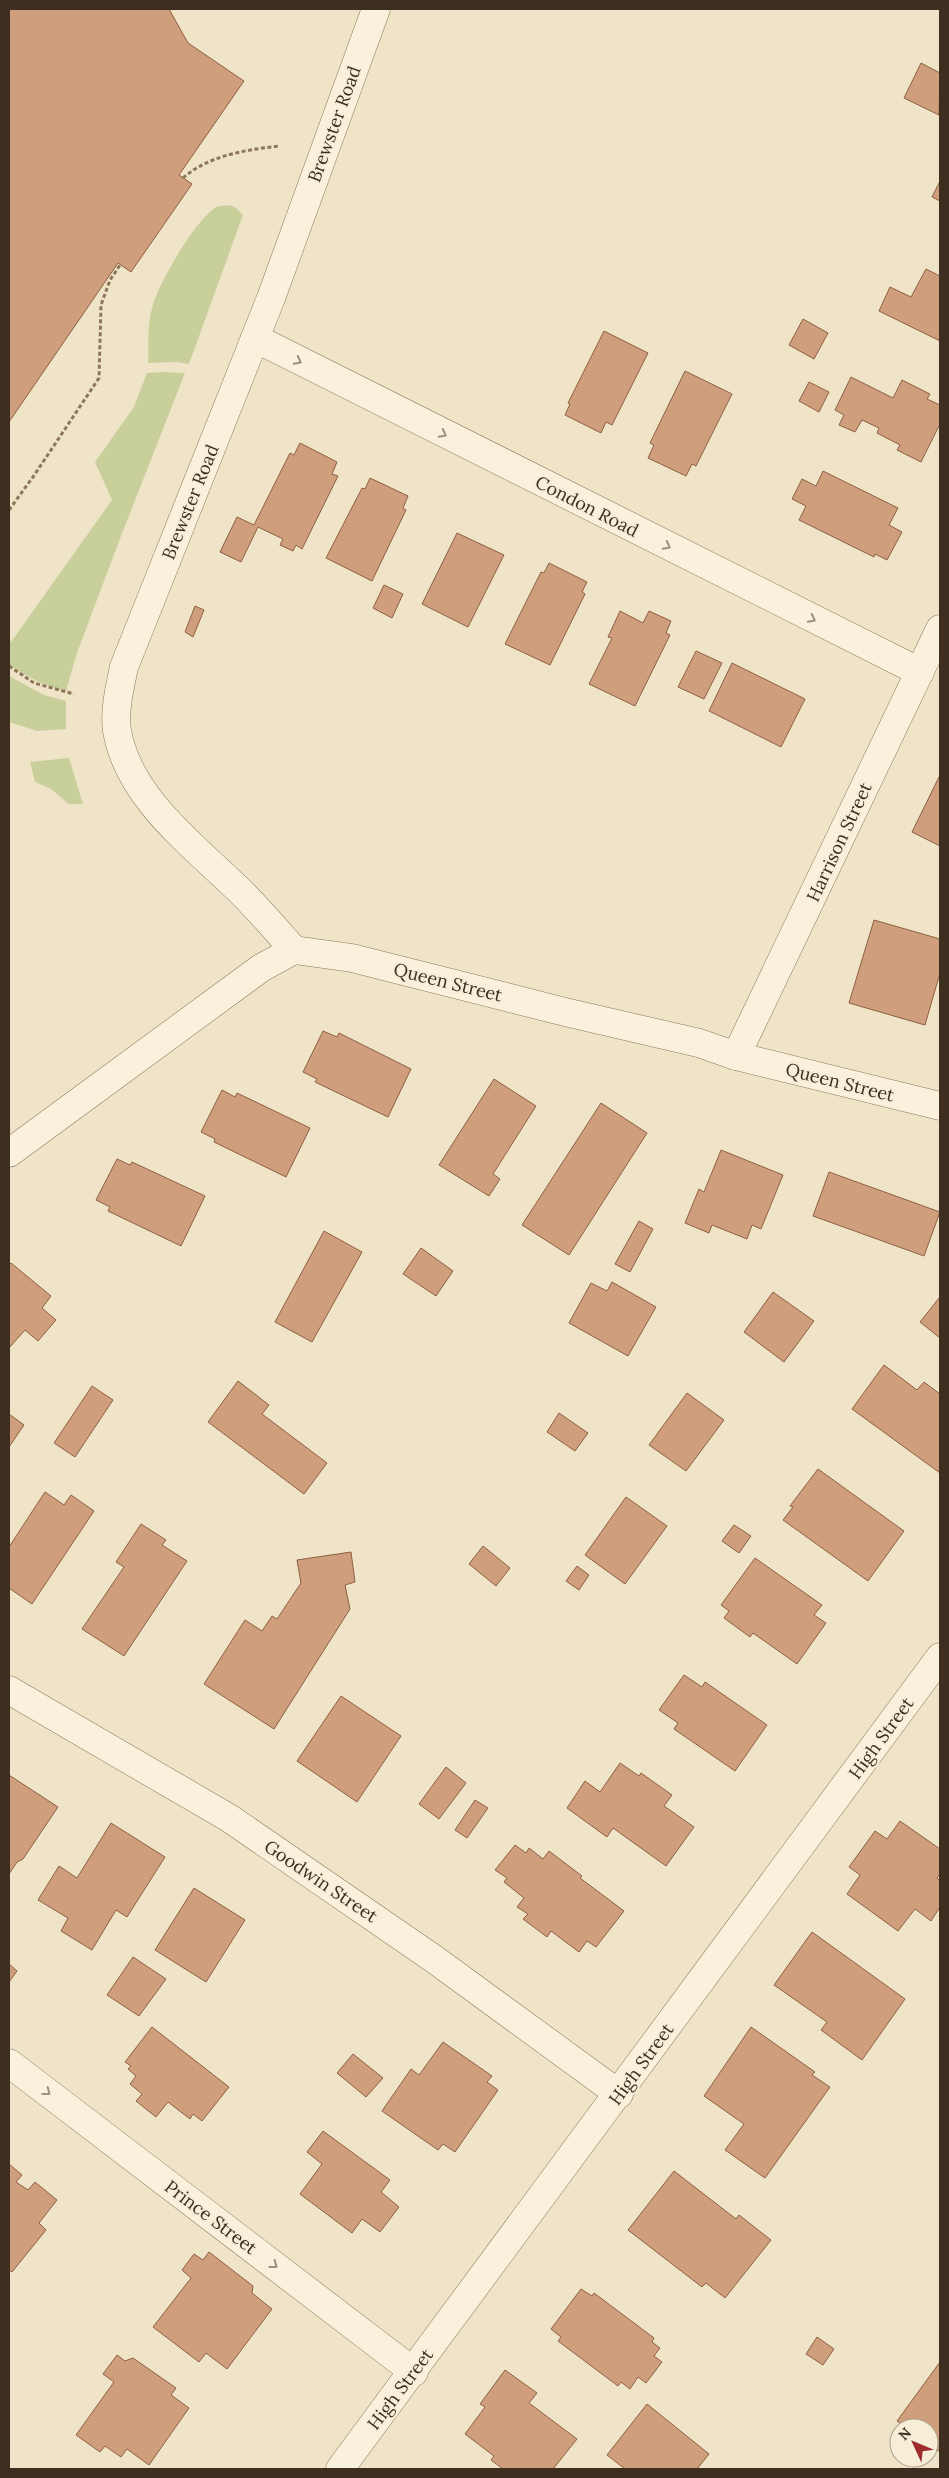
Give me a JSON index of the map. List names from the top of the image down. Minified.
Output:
{"streets":{"street":["Brewster Road","Condon Road","Harrison Street","Queen Street","High Street","Goodwin Street","Prince Street"]},"crossings":[["Brewster Road","Condon Road"],["Brewster Road","Queen Street"],["Condon Road","Harrison Street"],["Harrison Street","Queen Street"],["High Street","Goodwin Street"],["High Street","Prince Street"]],"one_way":["Condon Road","Prince Street"],"north":"top left"}
